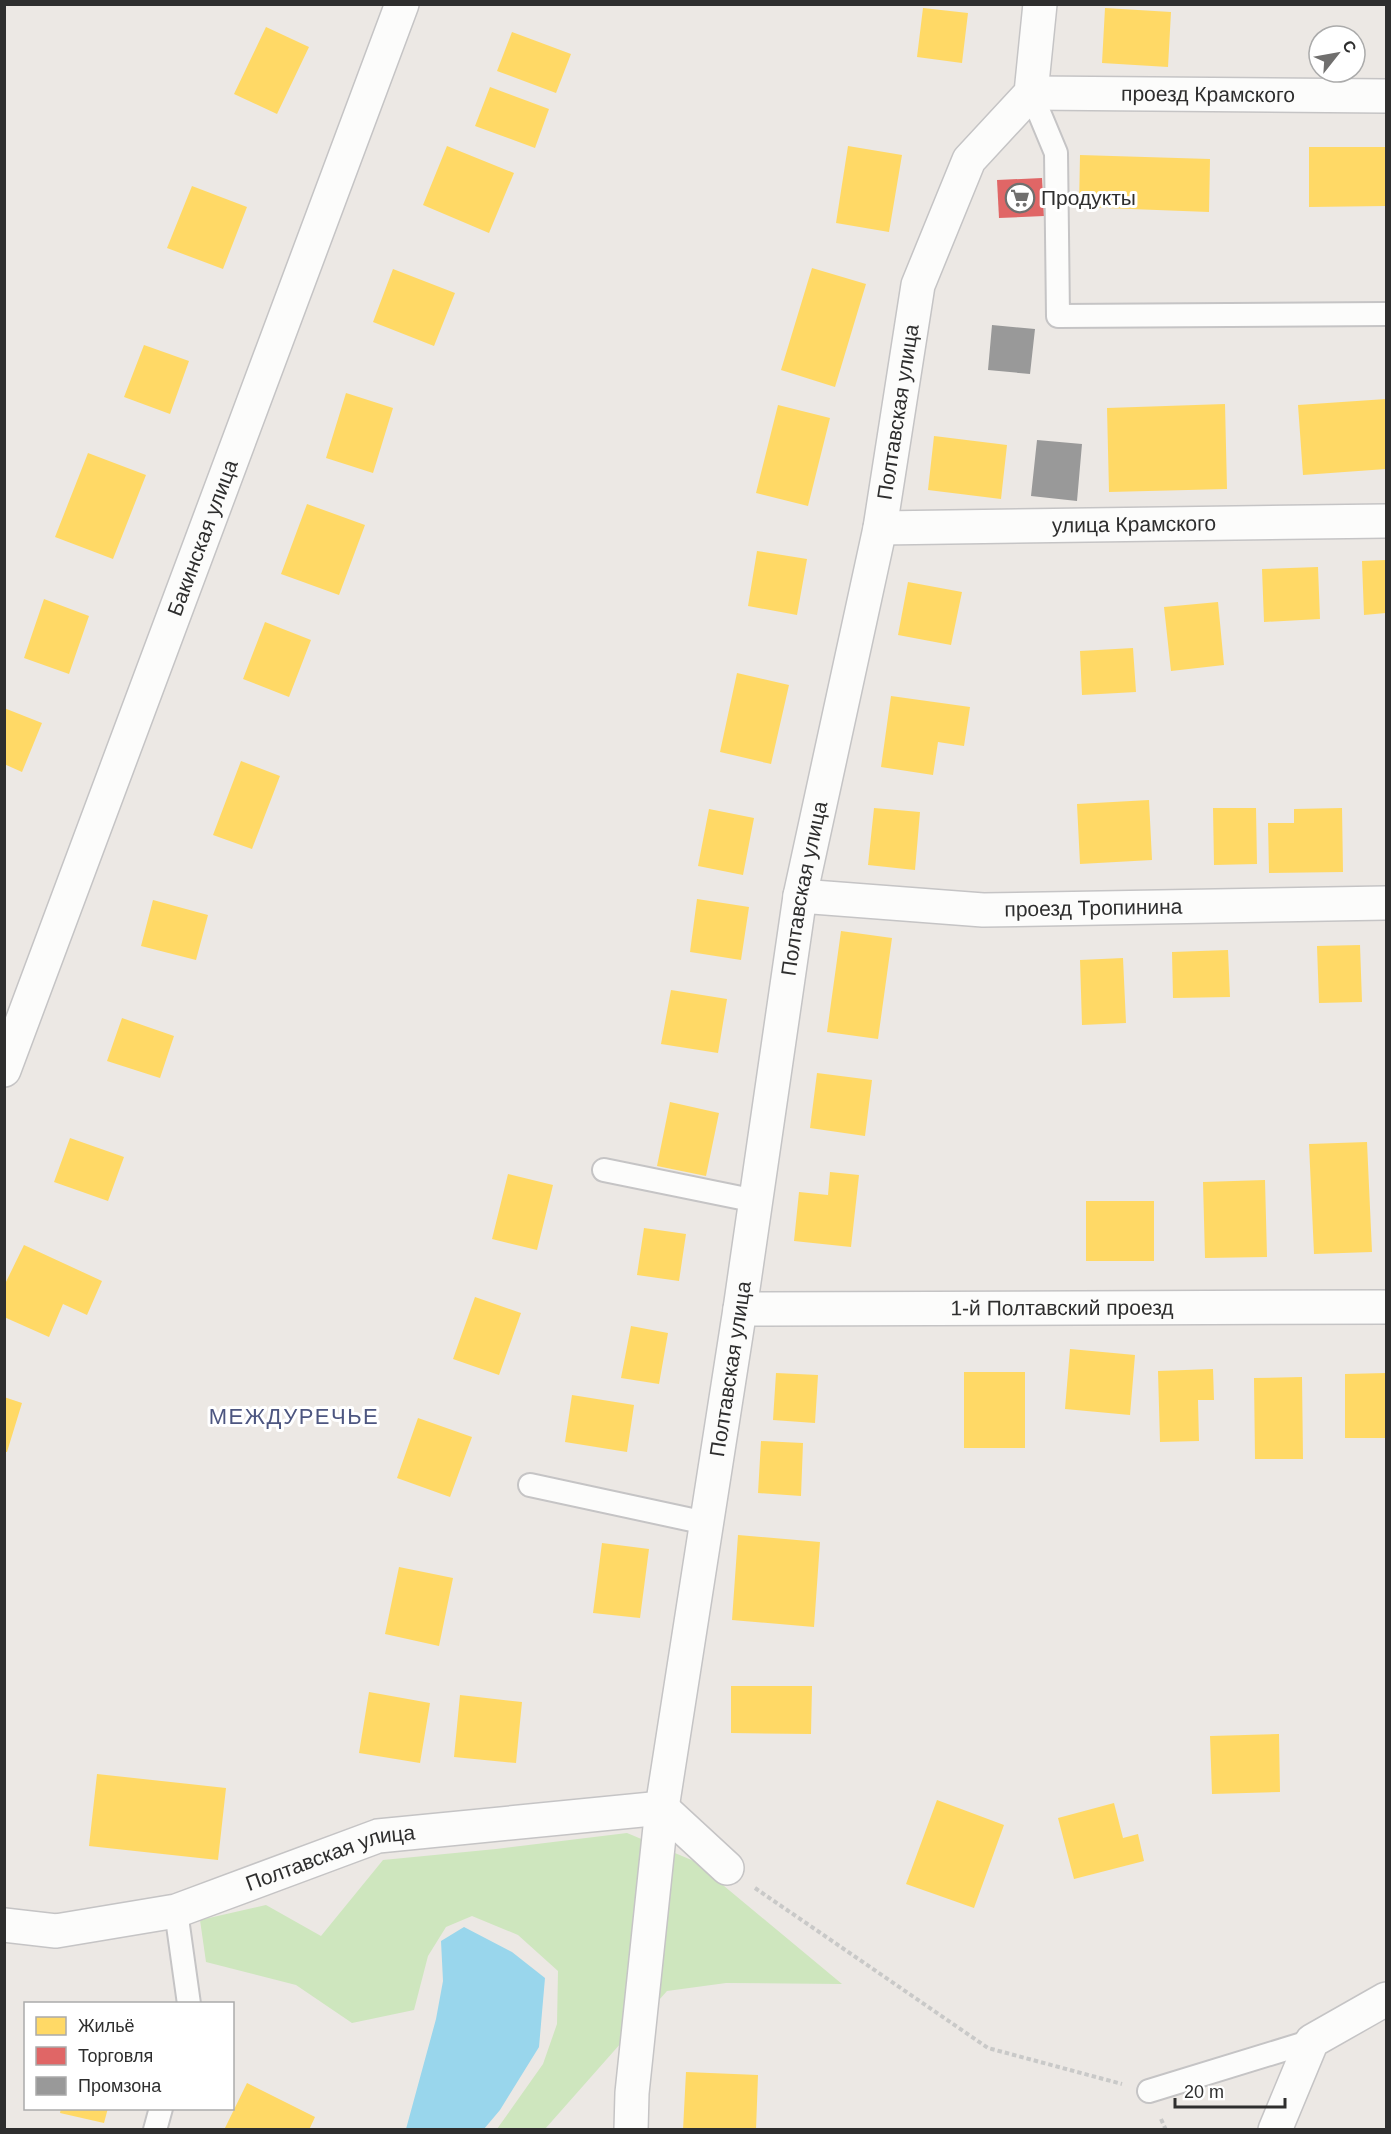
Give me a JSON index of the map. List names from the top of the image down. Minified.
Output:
{"streets":{"street":["проезд Крамского","Полтавская улица","улица Крамского","Бакинская улица","проезд Тропинина","1-й Полтавский проезд"]},"crossings":[["проезд Крамского","Полтавская улица"],["Полтавская улица","улица Крамского"],["Полтавская улица","проезд Тропинина"],["Полтавская улица","1-й Полтавский проезд"]],"districts":["МЕЖДУРЕЧЬЕ"],"places":{"supermarket":["Продукты"]},"legend":["Жильё","Торговля","Промзона"],"scale_bar":"20 m","north":"top right"}
